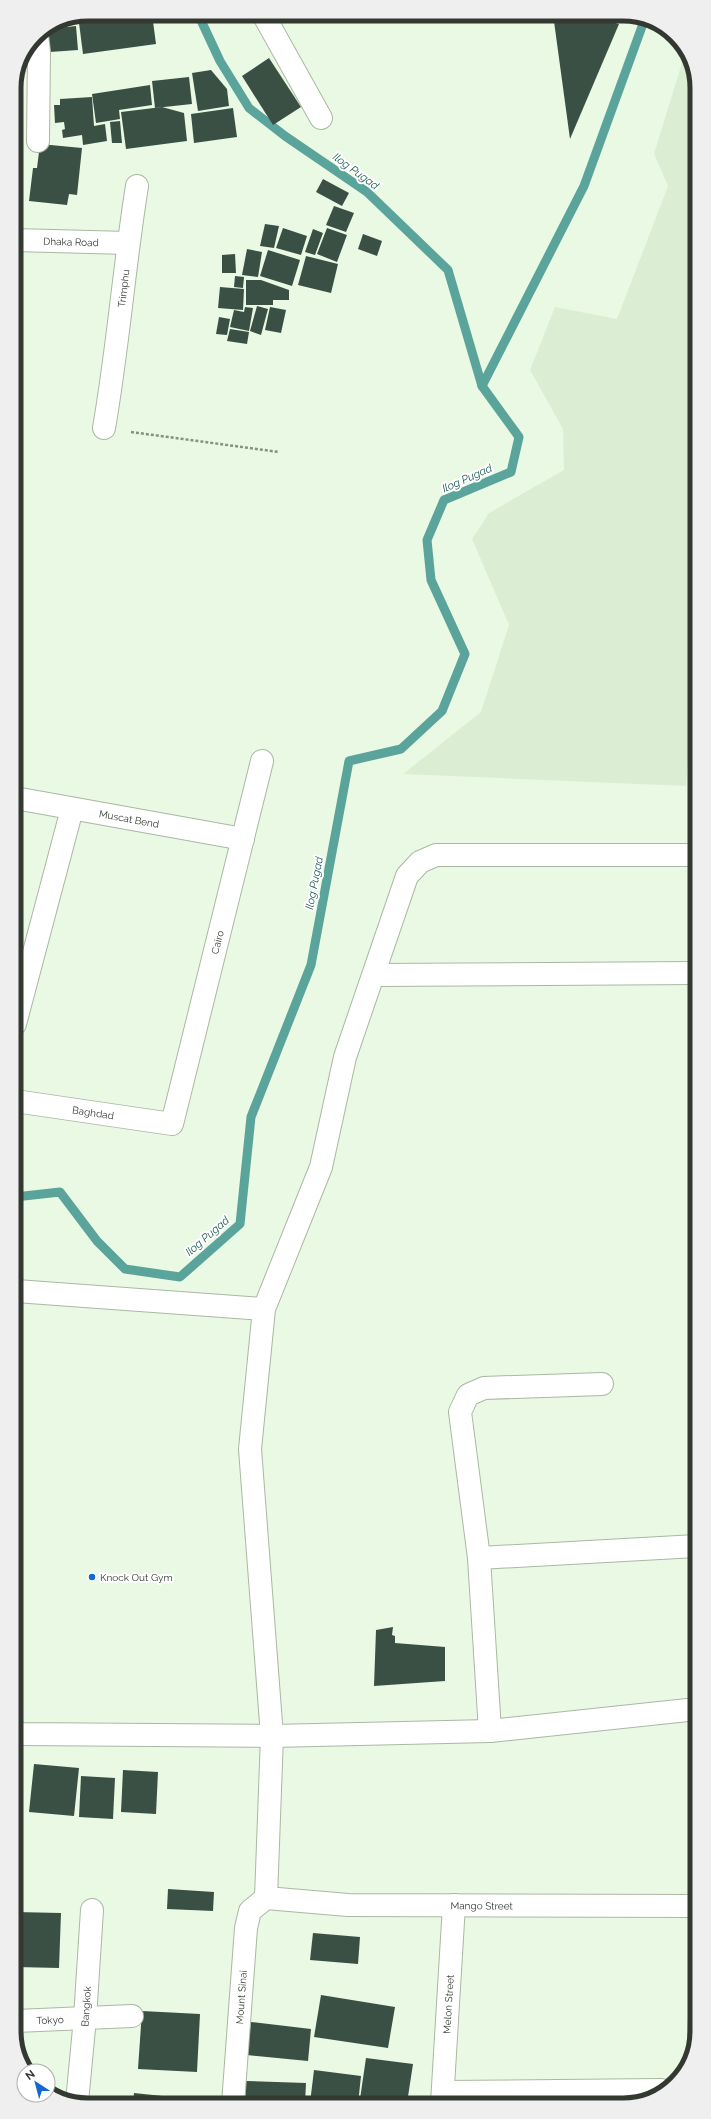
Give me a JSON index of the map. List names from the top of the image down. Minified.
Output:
{"streets":{"street":["Dhaka Road","Trimphu","Muscat Bend","Cairo","Baghdad","Mango Street","Mount Sinai","Melon Street","Bangkok","Tokyo"]},"crossings":[["Dhaka Road","Trimphu"],["Muscat Bend","Cairo"],["Cairo","Baghdad"],["Mango Street","Mount Sinai"],["Mango Street","Melon Street"],["Bangkok","Tokyo"]],"water":["Ilog Pugad"],"places":["Knock Out Gym"],"north":"top left"}
